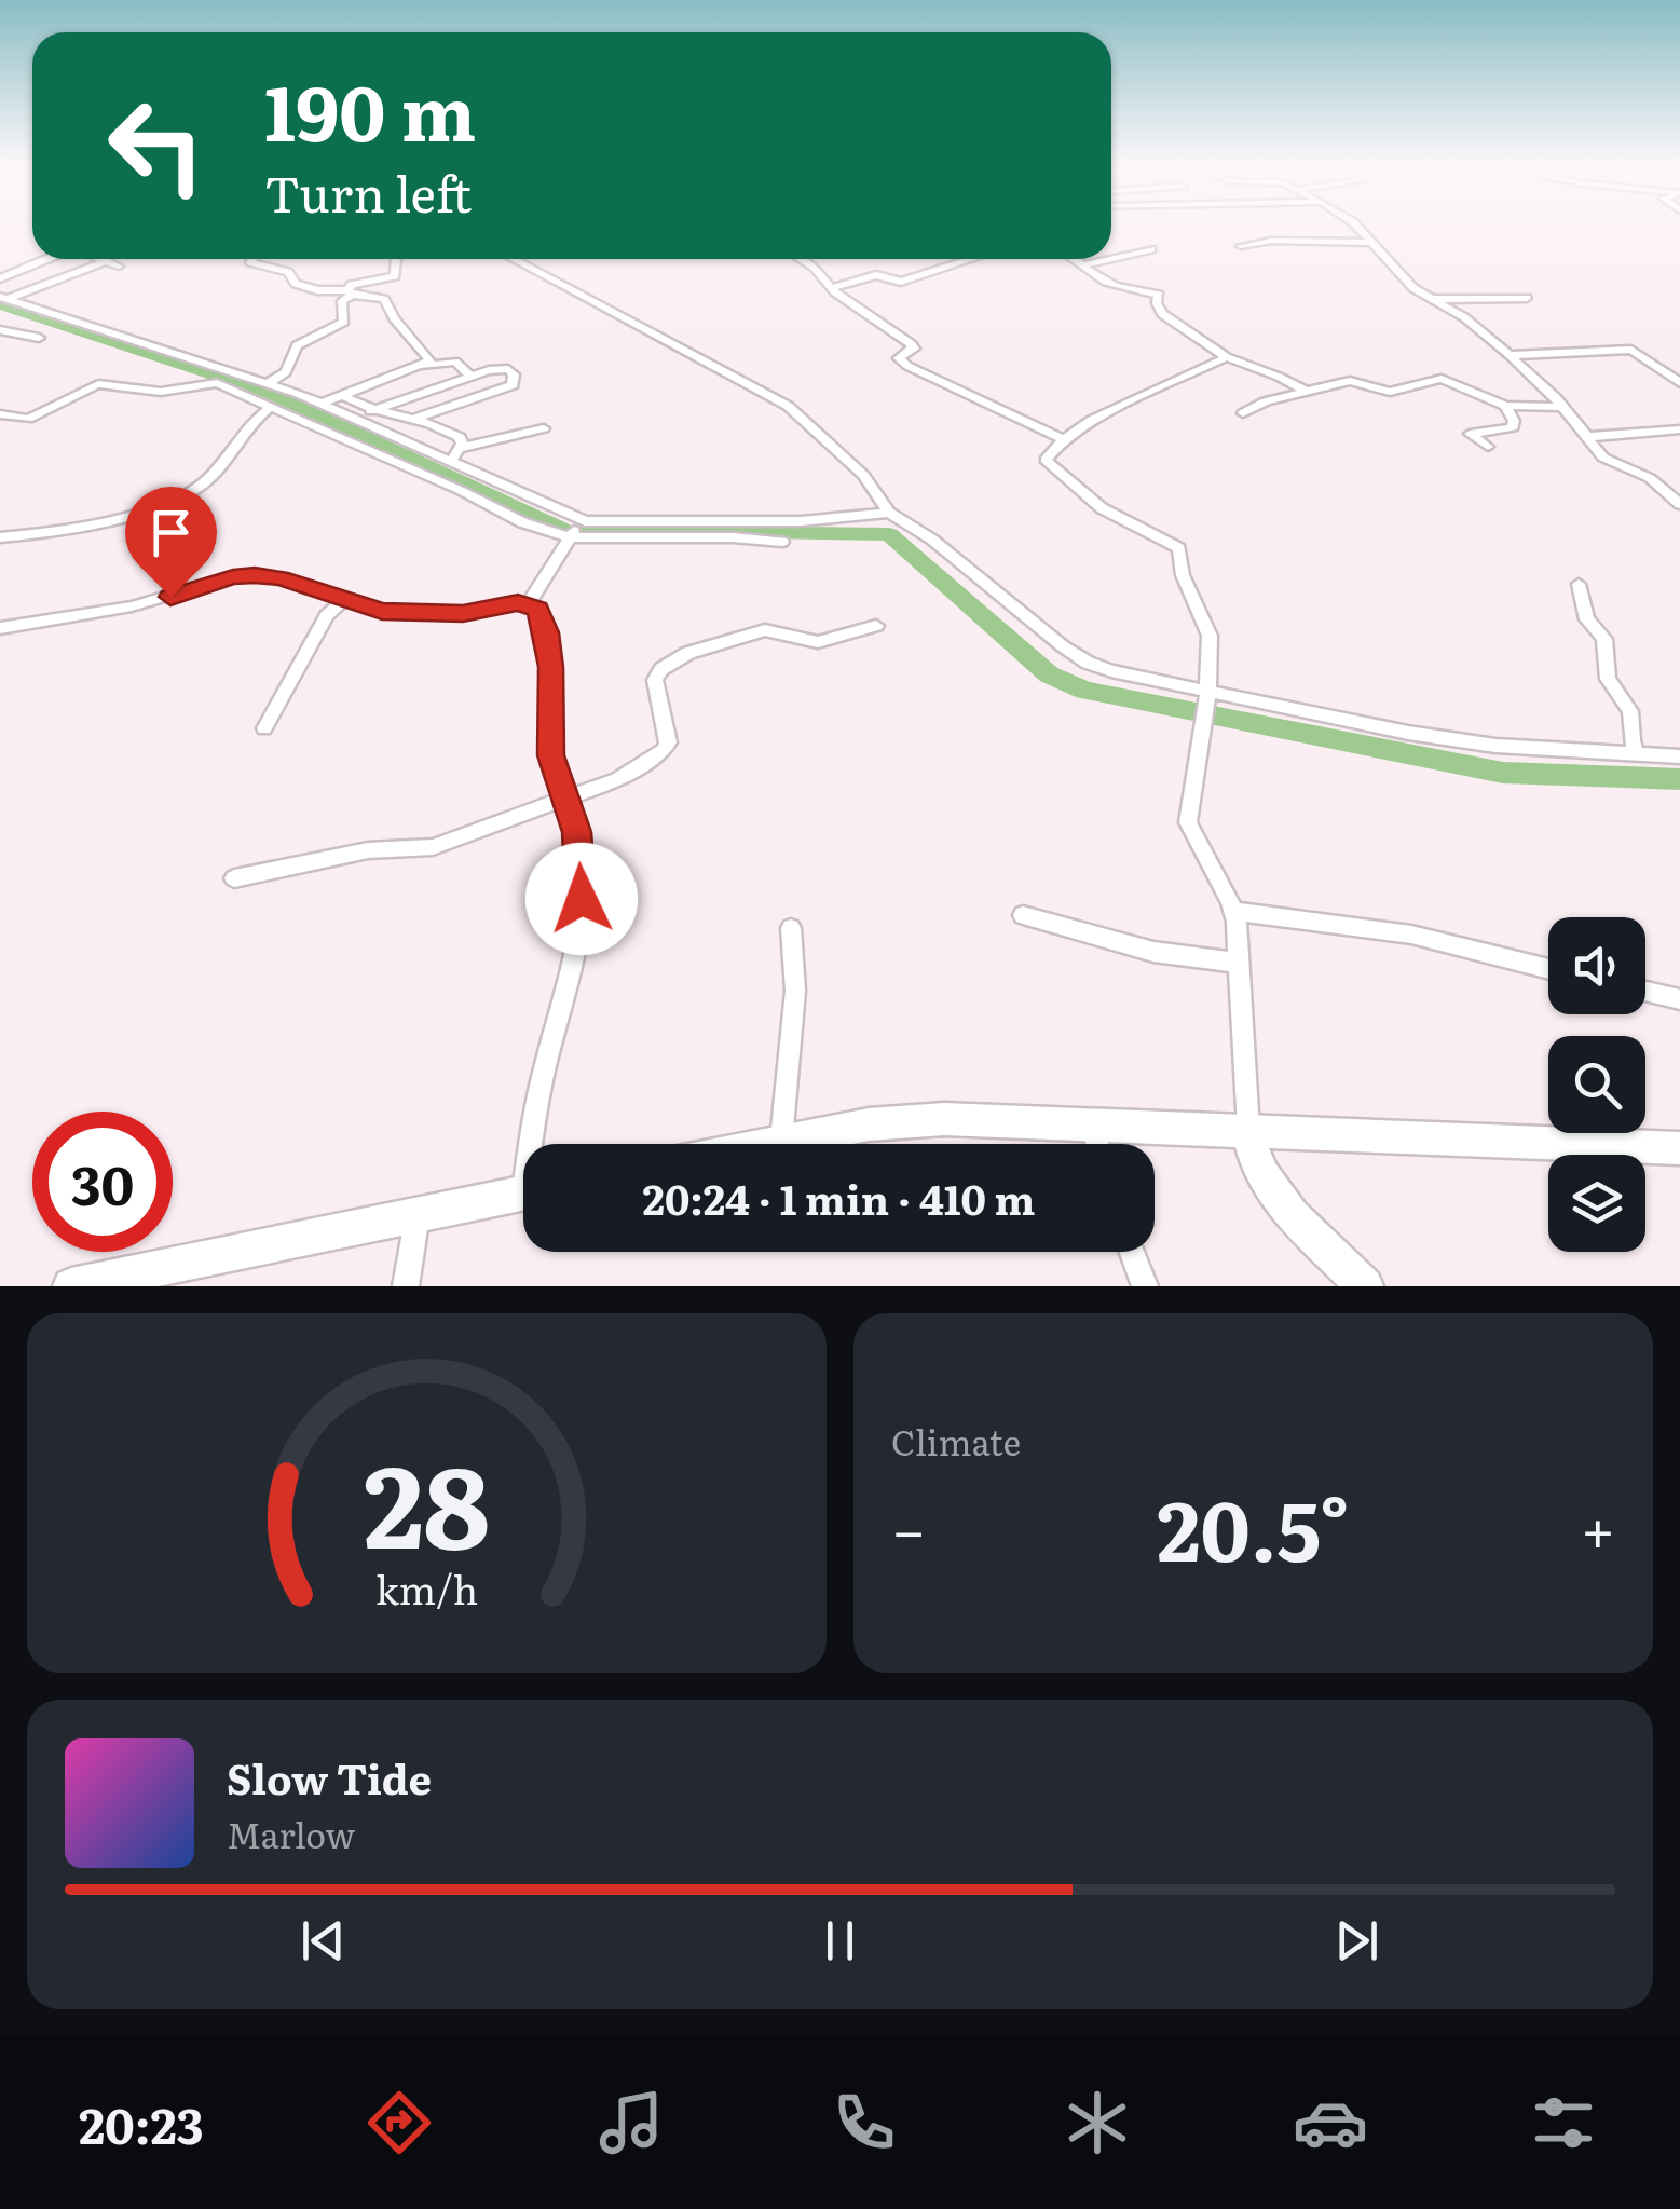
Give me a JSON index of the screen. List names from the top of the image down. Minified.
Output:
{"page":{"turn":["190 m","Turn left"],"limit":"30","trip":"20:24 · 1 min · 410 m","tile":"Climate","heat":["−","20.5°","+"],"song":["Slow Tide","Marlow"],"tabs":"20:23","gauge":["28","km/h"]}}
